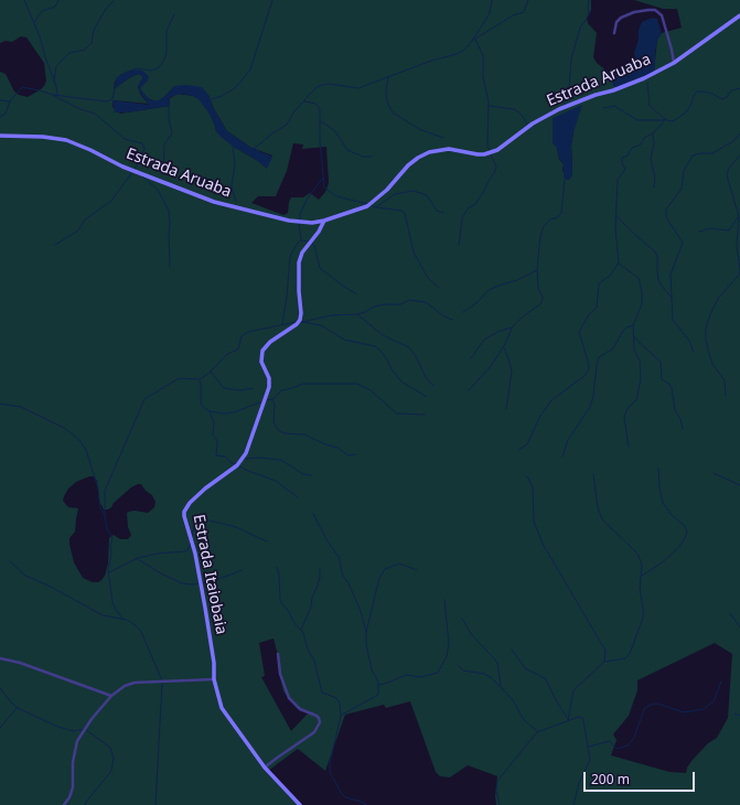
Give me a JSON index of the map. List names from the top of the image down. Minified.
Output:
{"streets":{"street":["Estrada Aruaba","Estrada Itaiobaia"]},"crossings":[["Estrada Aruaba","Estrada Itaiobaia"]],"scale_bar":"200 m"}
